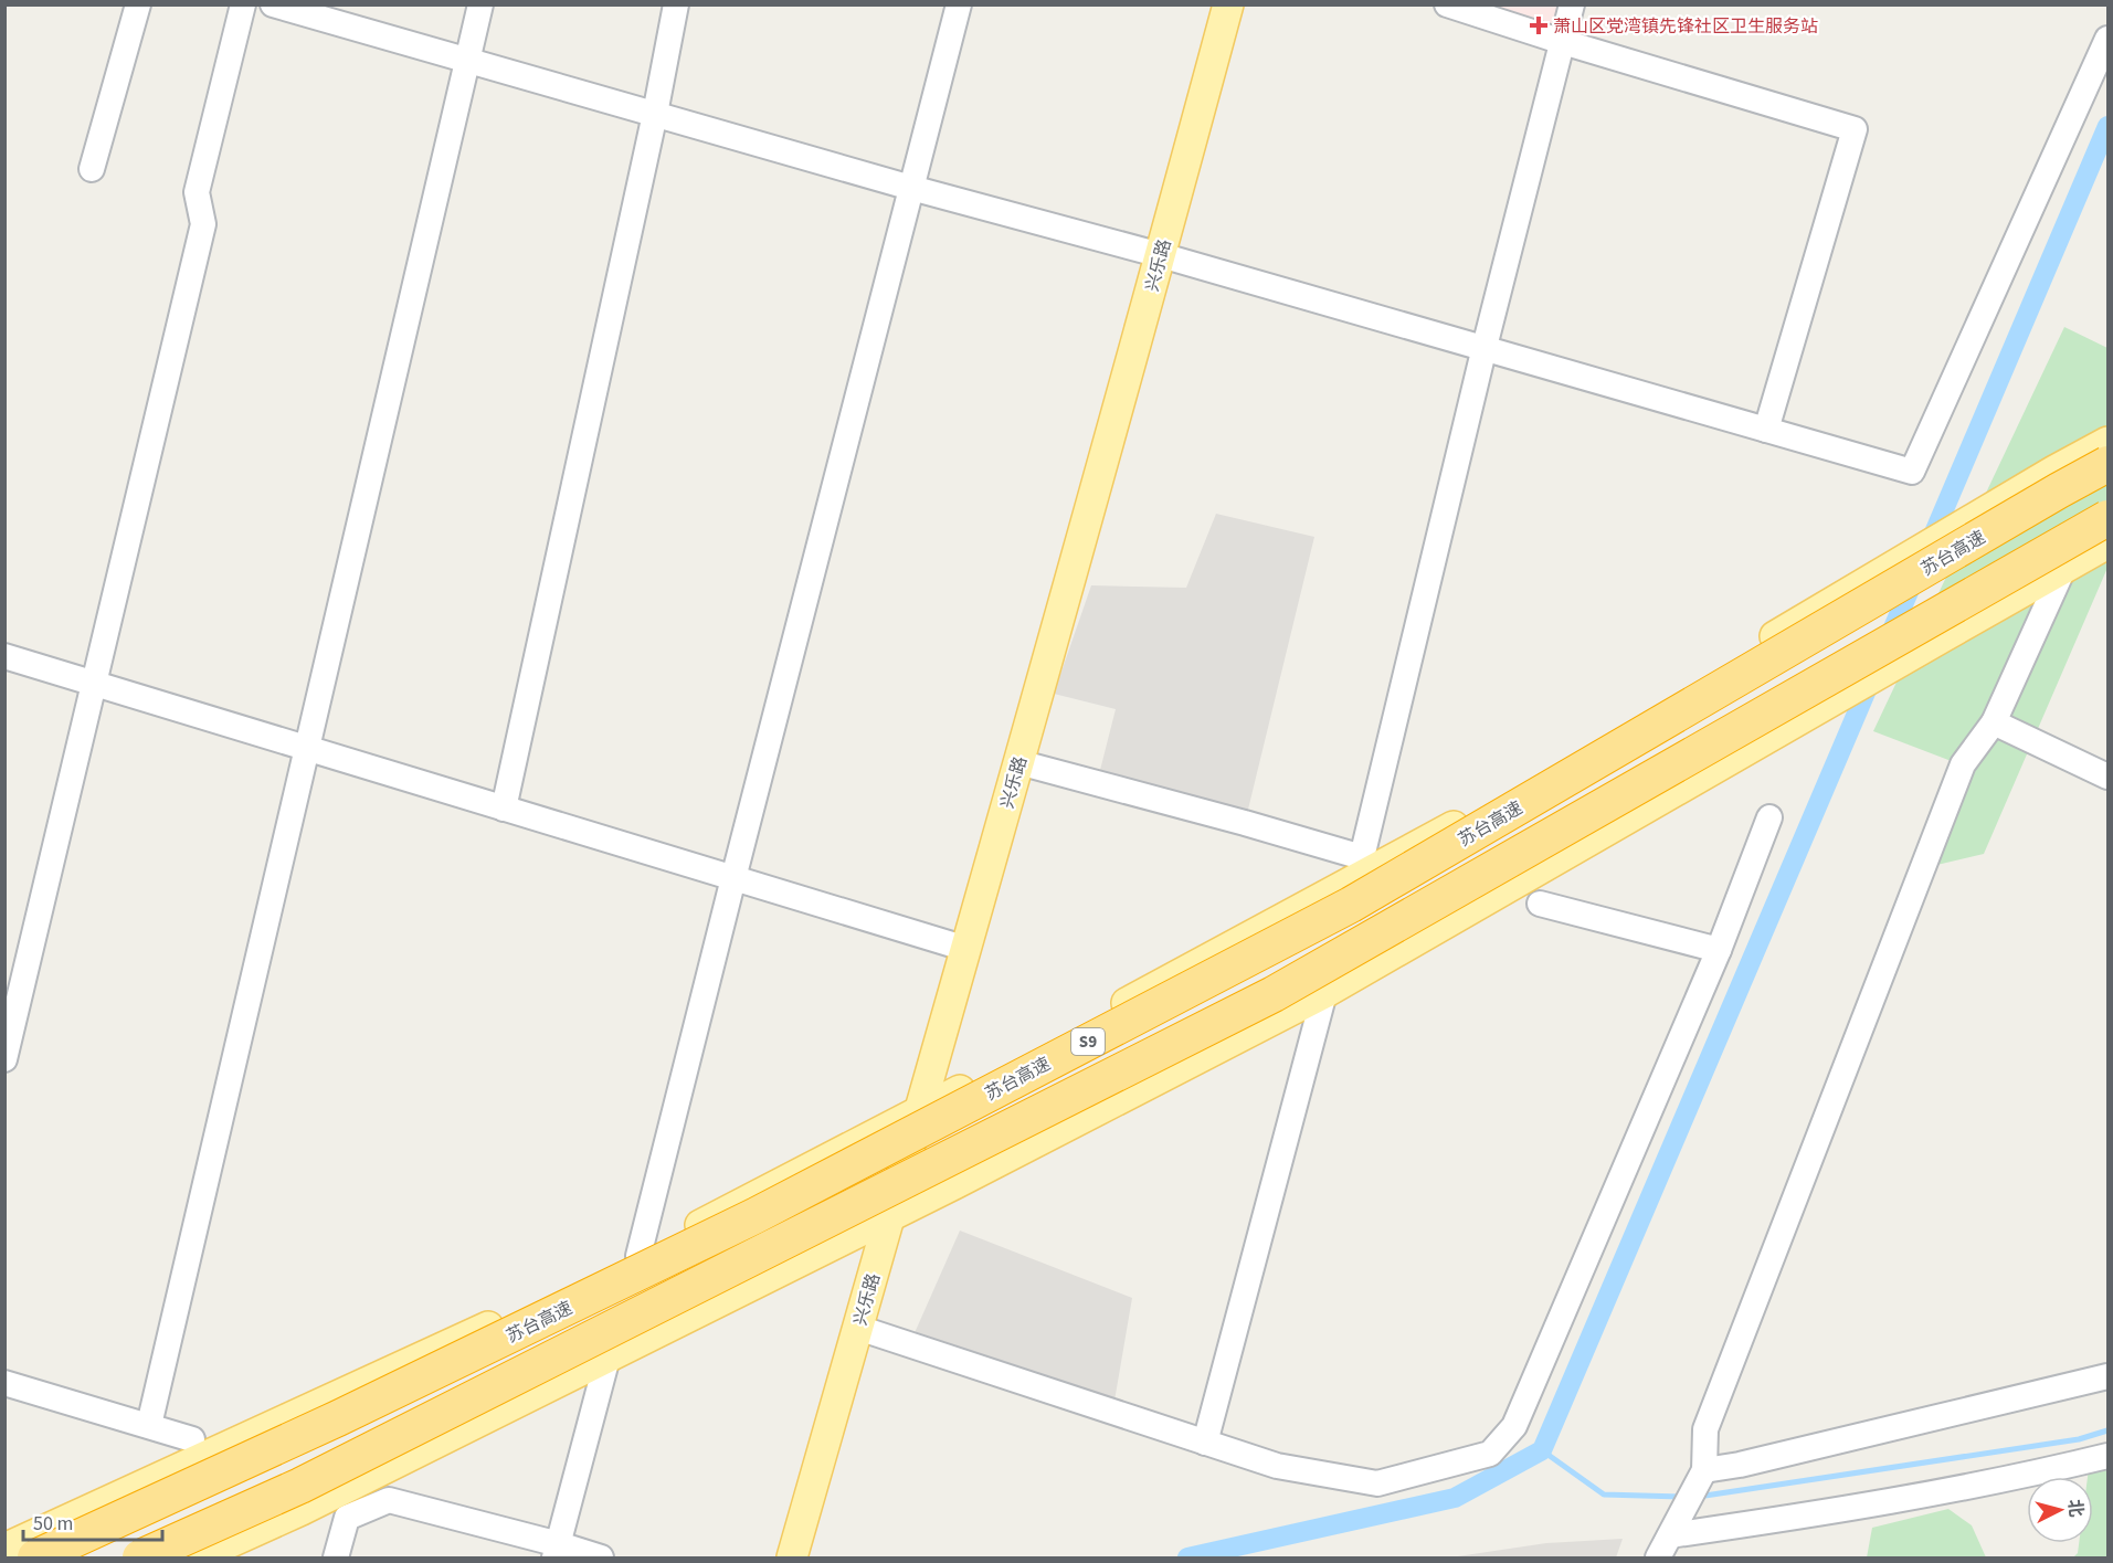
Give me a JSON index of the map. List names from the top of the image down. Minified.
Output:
{"streets":{"highway":["苏台高速","S9"],"main road":["兴乐路"]},"places":{"health":["萧山区党湾镇先锋社区卫生服务站"]},"scale_bar":"50 m","north":"right"}
